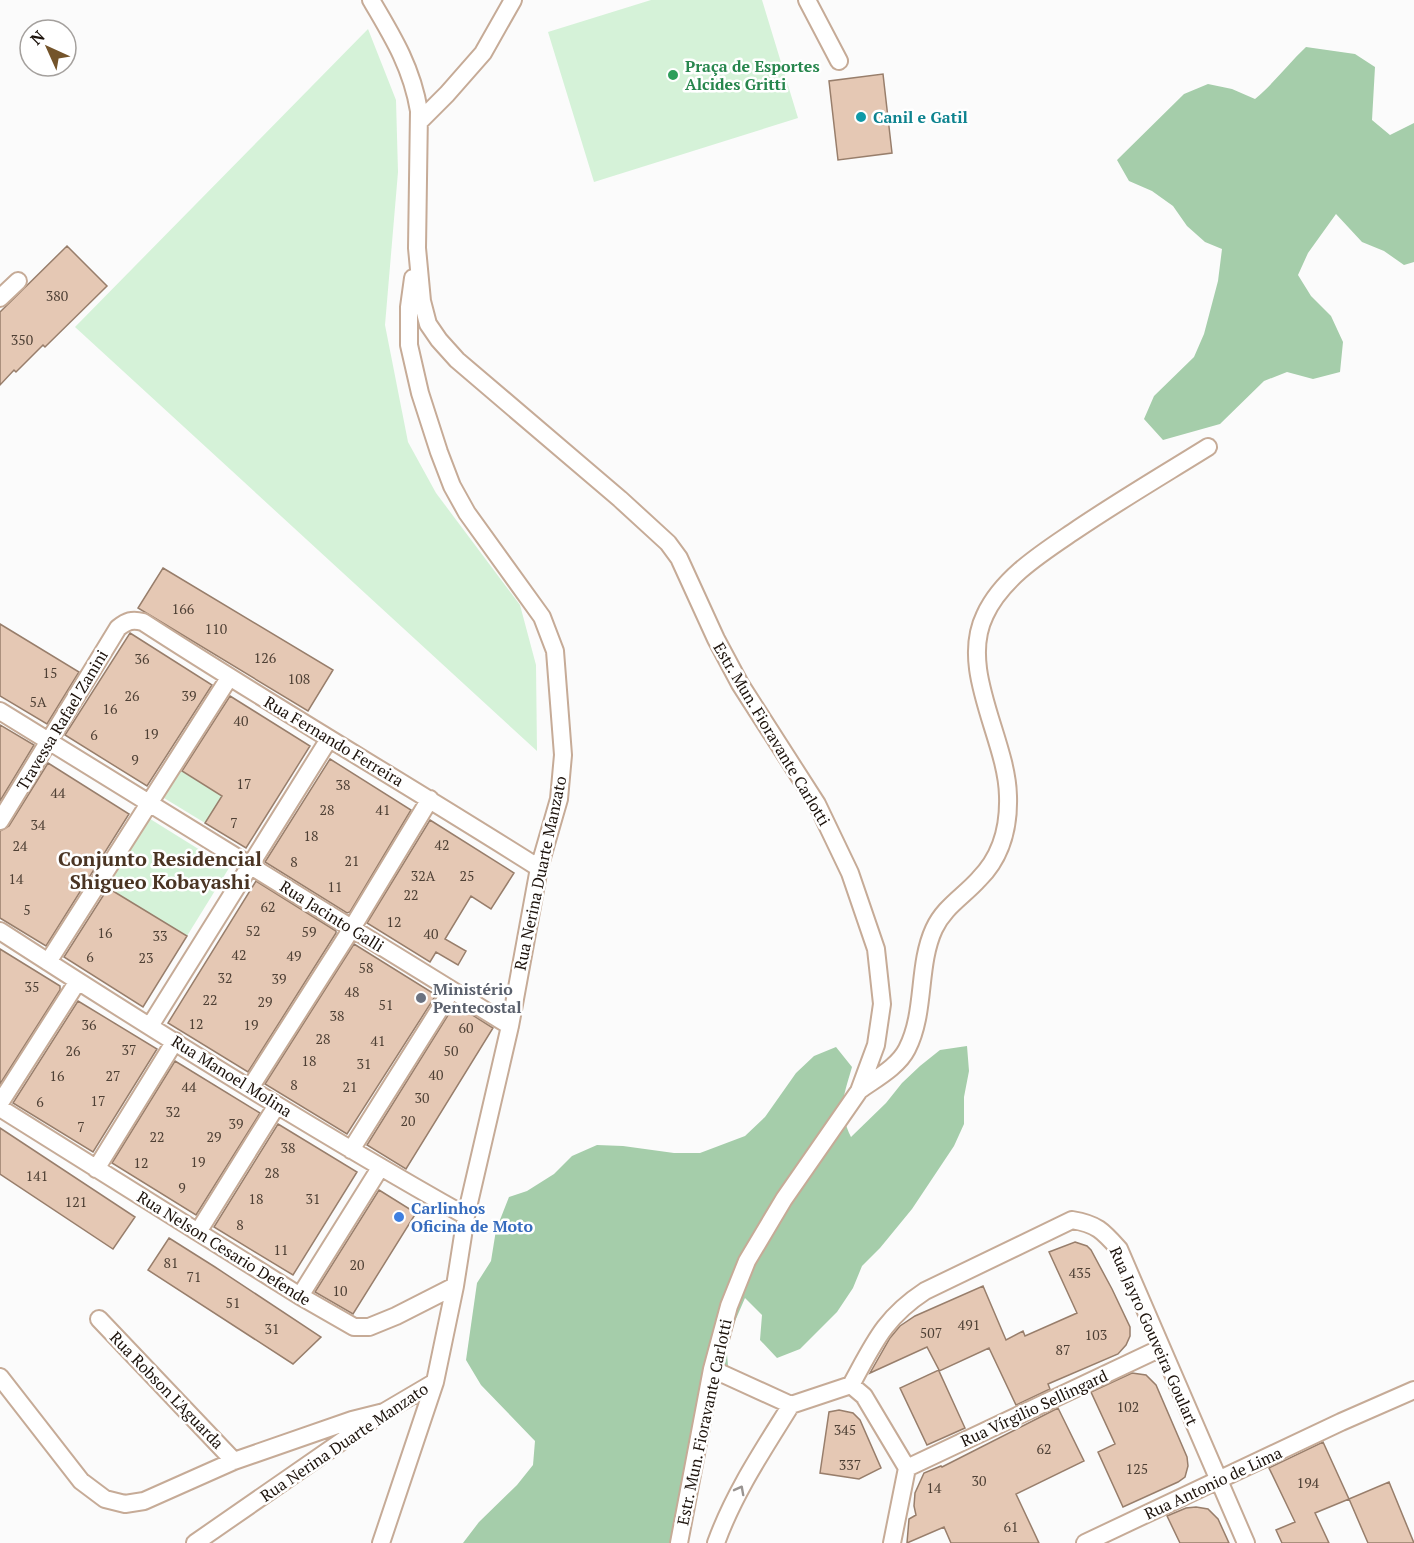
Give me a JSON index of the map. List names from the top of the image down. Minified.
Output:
{"streets":{"street":["Travessa Rafael Zanini","Estr. Mun. Fioravante Carlotti","Rua Fernando Ferreira","Rua Nerina Duarte Manzato","Rua Jacinto Galli","Rua Manoel Molina","Rua Nelson Cesario Defende","Rua Jayro Gouveira Goulart","Rua Robson L'Aguarda","Rua Vírgilio Sellingard","Rua Antonio de Lima"]},"crossings":[["Travessa Rafael Zanini","Rua Fernando Ferreira"],["Travessa Rafael Zanini","Rua Jacinto Galli"],["Estr. Mun. Fioravante Carlotti","Rua Nerina Duarte Manzato"],["Rua Fernando Ferreira","Rua Nerina Duarte Manzato"],["Rua Nerina Duarte Manzato","Rua Jacinto Galli"],["Rua Nerina Duarte Manzato","Rua Manoel Molina"],["Rua Nerina Duarte Manzato","Rua Nelson Cesario Defende"],["Rua Jayro Gouveira Goulart","Rua Vírgilio Sellingard"],["Rua Jayro Gouveira Goulart","Rua Antonio de Lima"]],"districts":["Conjunto Residencial Shigueo Kobayashi"],"places":["Praça de Esportes Alcides Gritti","Canil e Gatil","Ministério Pentecostal","Carlinhos Oficina de Moto"],"house_numbers":["380","350","166","110","126","36","15","108","26","39","5A","16","40","19","6","9","17","38","44","28","41","7","34","18","42","24","21","8","32A","25","14","11","22","62","5","12","52","59","16","40","33","42","49","6","23","58","32","39","35","48","22","29","51","38","12","36","19","60","28","41","37","26","50","18","31","40","16","27","8","44","21","30","17","6","32","20","39","7","22","29","38","19","12","28","141","9","18","31","121","8","11","81","20","435","71","10","51","491","31","507","103","87","102","345","62","337","125","30","194","14","61"],"north":"top left"}
